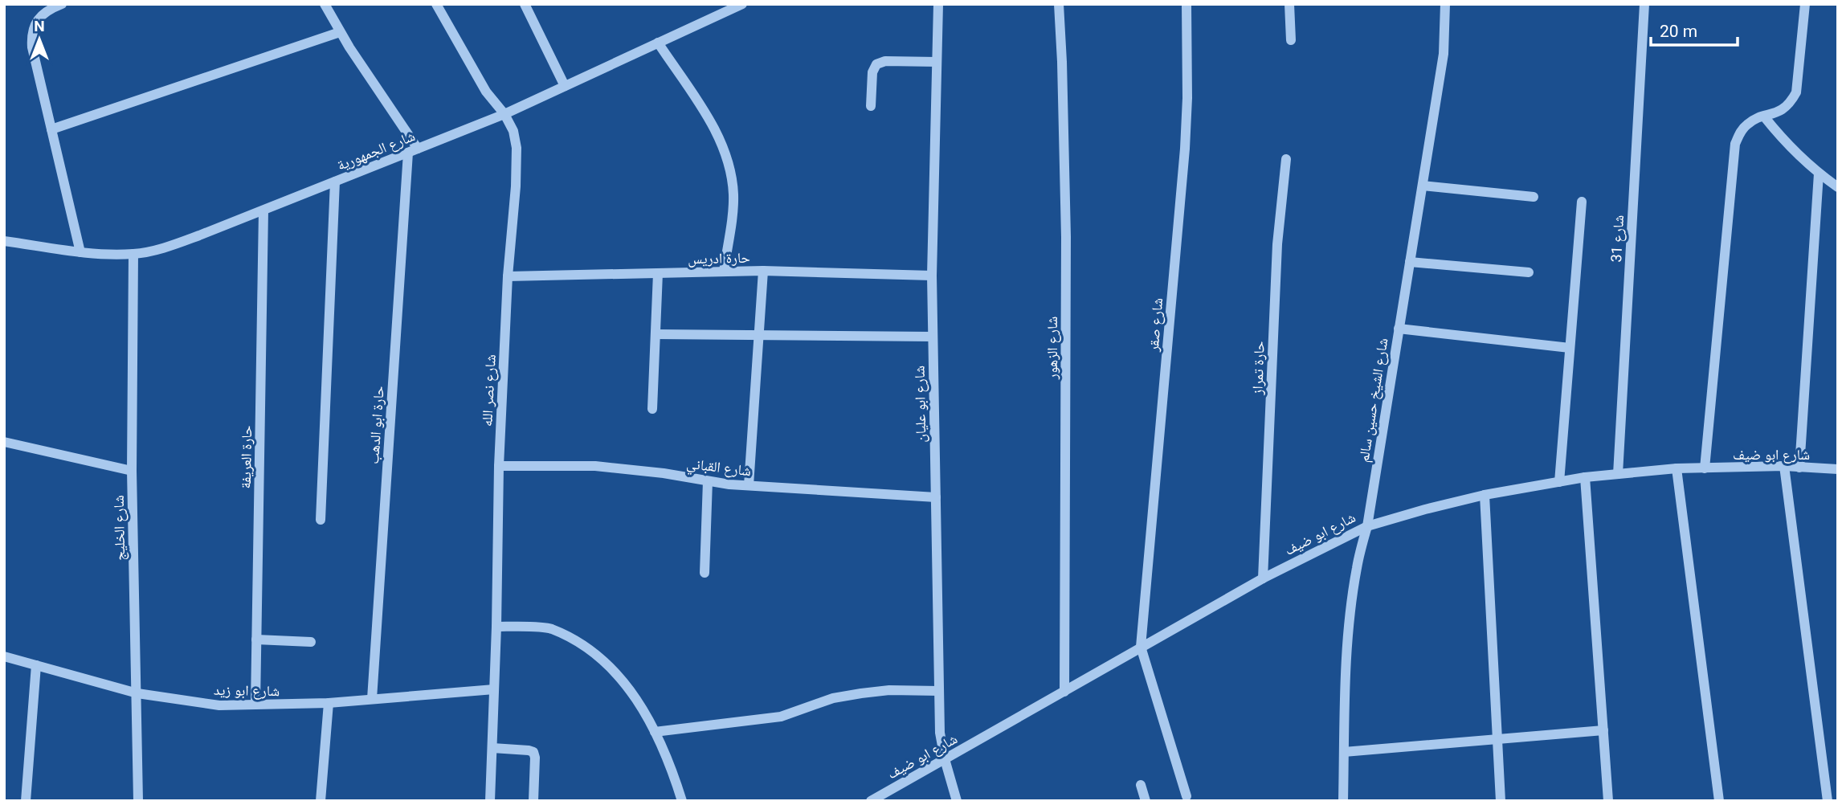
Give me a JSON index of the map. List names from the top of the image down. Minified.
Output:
{"streets":{"street":["شارع الجمهورية","شارع 31","حارة ادريس","شارع صقر","شارع الزهور","حارة تمراز","شارع نصر الله","شارع الشيخ حسين سالم","شارع ابو عليان","حارة ابو الدهب","شارع ابو ضيف","حارة العريفة","شارع القباني","شارع الخليج","شارع ابو زيد"]},"crossings":[["شارع الجمهورية","شارع نصر الله"],["شارع الجمهورية","حارة ابو الدهب"],["شارع الجمهورية","حارة العريفة"],["شارع الجمهورية","شارع الخليج"],["شارع 31","شارع ابو ضيف"],["حارة ادريس","شارع نصر الله"],["حارة ادريس","شارع ابو عليان"],["شارع صقر","شارع ابو ضيف"],["شارع الزهور","شارع ابو ضيف"],["حارة تمراز","شارع ابو ضيف"],["شارع نصر الله","شارع القباني"],["شارع نصر الله","شارع ابو زيد"],["شارع الشيخ حسين سالم","شارع ابو ضيف"],["شارع ابو عليان","شارع ابو ضيف"],["شارع ابو عليان","شارع القباني"],["حارة ابو الدهب","شارع ابو زيد"],["حارة العريفة","شارع ابو زيد"],["شارع الخليج","شارع ابو زيد"]],"scale_bar":"20 m","north":"top"}
